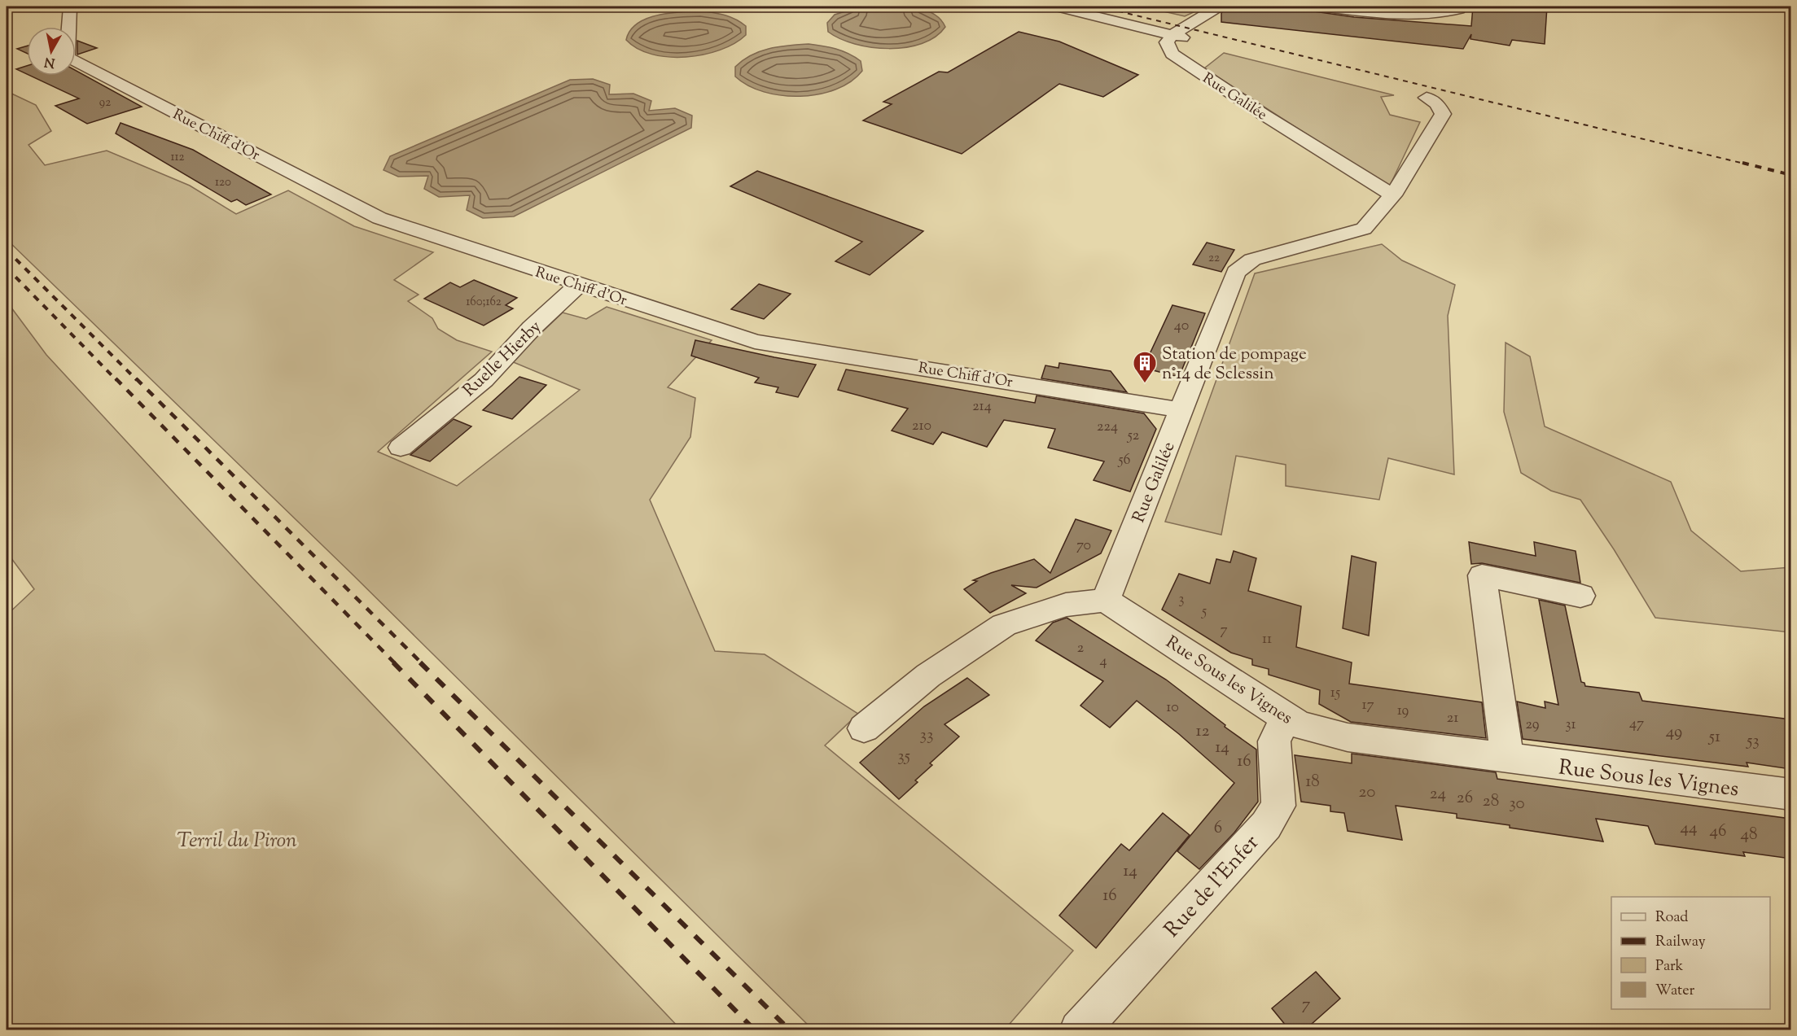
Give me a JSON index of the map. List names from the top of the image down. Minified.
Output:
{"streets":{"street":["Rue Galilée","Rue Chiff d'Or","Ruelle Hierby","Rue Sous les Vignes","Rue de l'Enfer"]},"crossings":[["Rue Galilée","Rue Chiff d'Or"],["Rue Galilée","Rue Sous les Vignes"],["Rue Chiff d'Or","Ruelle Hierby"],["Rue Sous les Vignes","Rue de l'Enfer"]],"parks":["Terril du Piron"],"places":{"building":["Station de pompage n°14 de Sclessin"]},"house_numbers":["92","112","120","22","160;162","40","214","210","224","52","56","70","3","5","7","11","2","4","15","17","10","19","21","47","29","31","12","49","33","51","53","14","35","16","18","20","24","26","28","30","6","44","46","48","14","16","7"],"legend":["Road","Railway","Park","Water"],"north":"bottom"}
